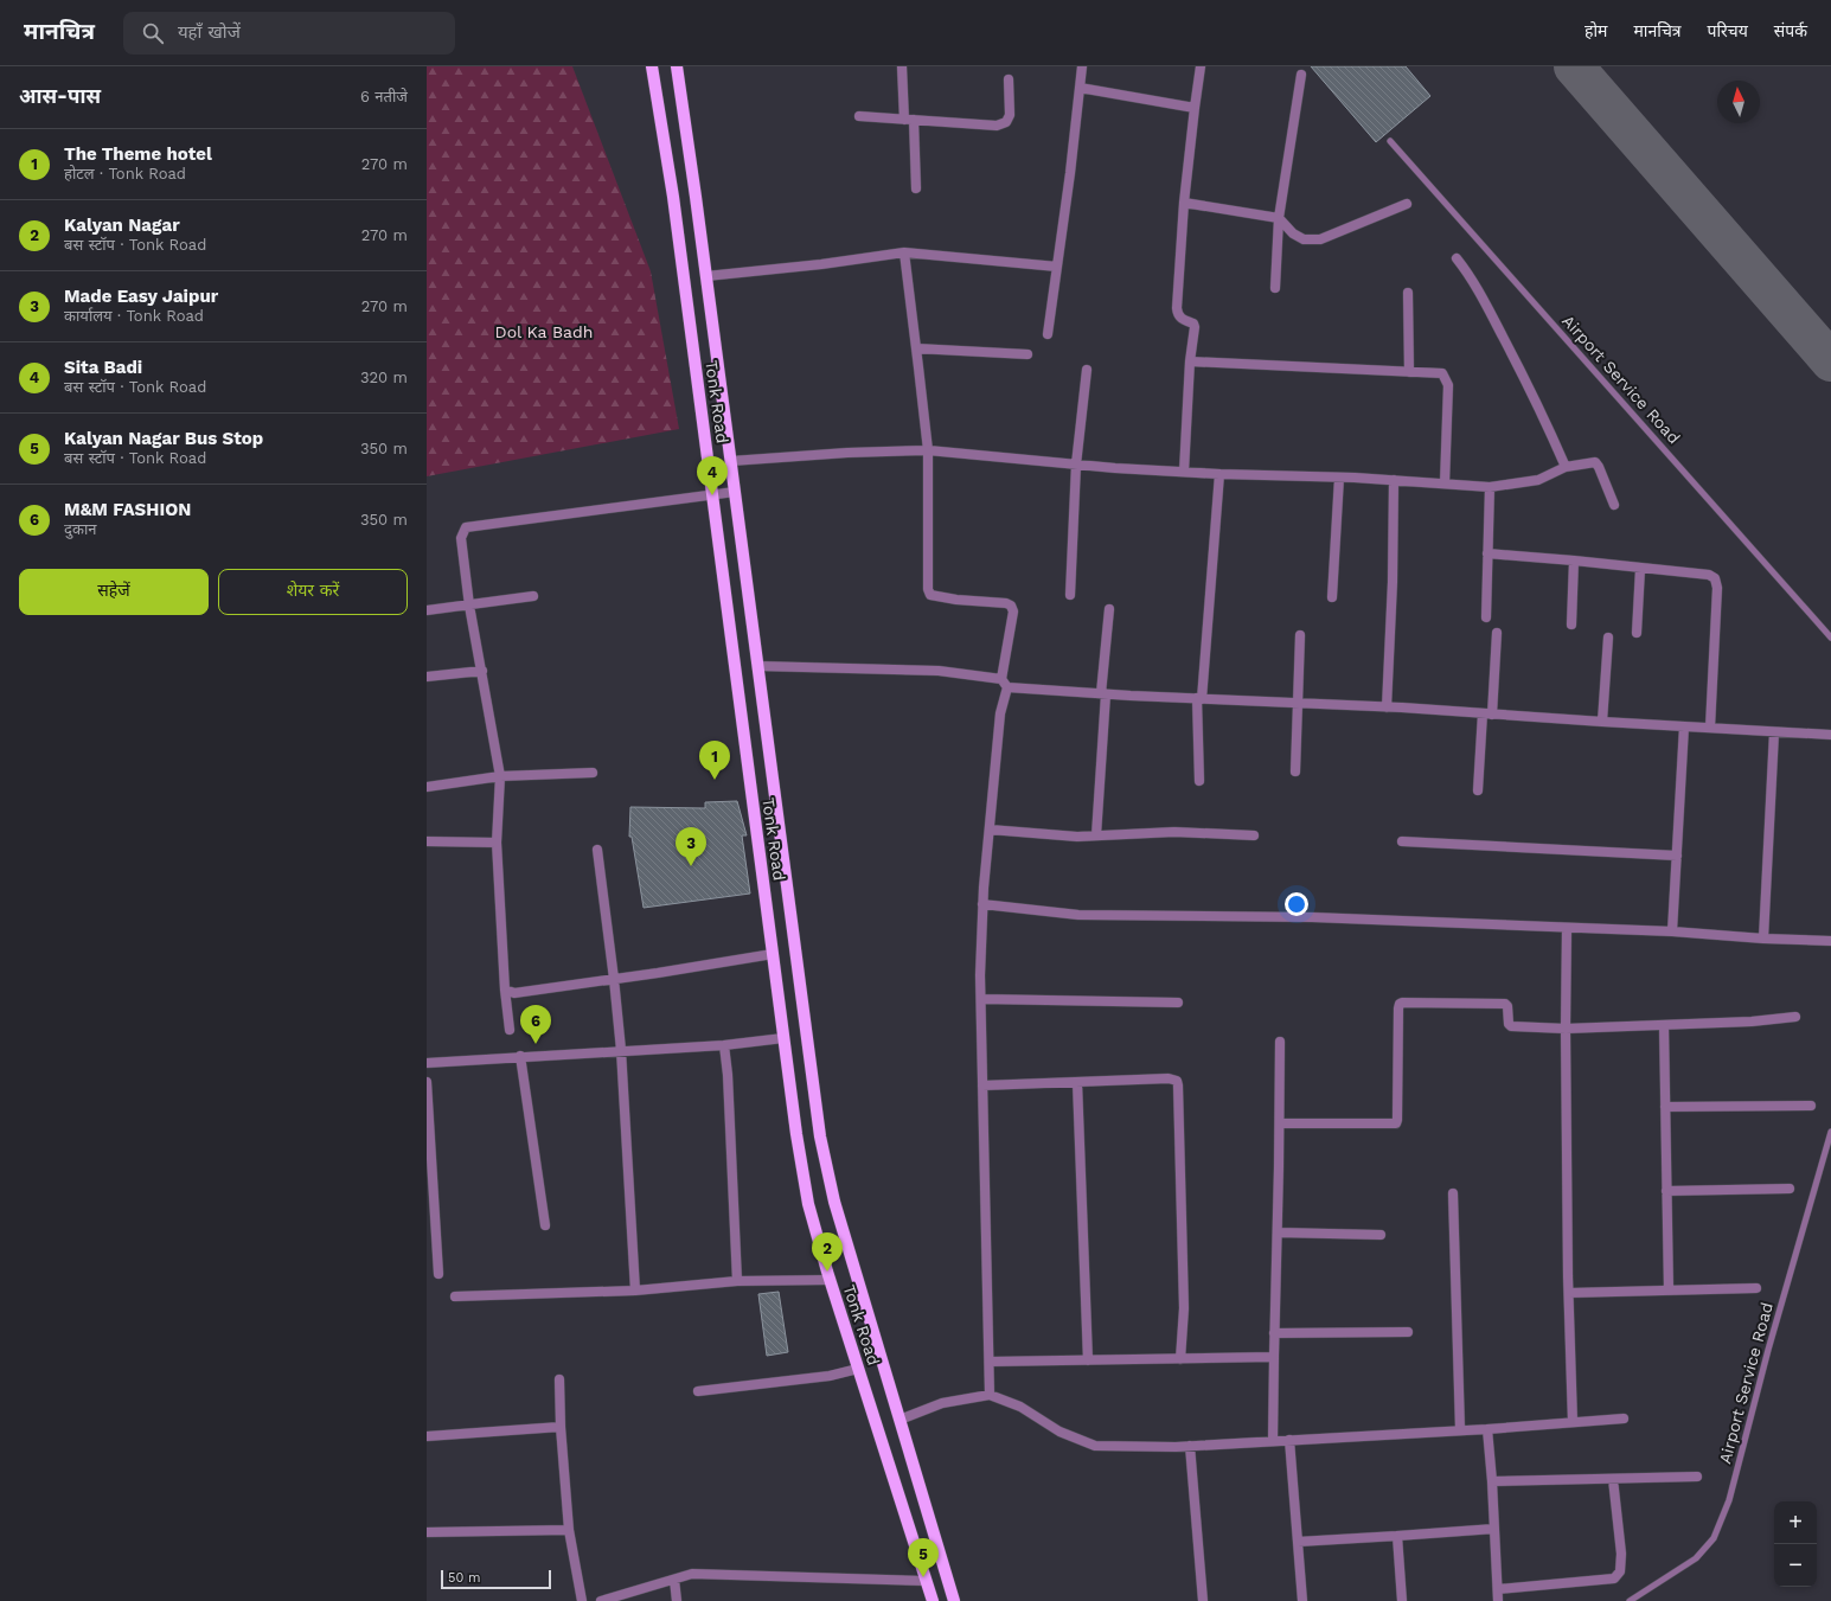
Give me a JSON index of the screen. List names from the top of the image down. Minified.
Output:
{"streets":{"main road":["Tonk Road"],"lane":["Airport Service Road"]},"parks":["Dol Ka Badh"],"scale_bar":"50 m","north":"top","page":{"header":"मानचित्र","search":"यहाँ खोजें","nav":["होम","मानचित्र","परिचय","संपर्क"],"heading":["आस-पास","6 नतीजे"],"list":[{"mark":"1","name":"The Theme hotel","note":"होटल · Tonk Road","value":"270 m"},{"mark":"2","name":"Kalyan Nagar","note":"बस स्टॉप · Tonk Road","value":"270 m"},{"mark":"3","name":"Made Easy Jaipur","note":"कार्यालय · Tonk Road","value":"270 m"},{"mark":"4","name":"Sita Badi","note":"बस स्टॉप · Tonk Road","value":"320 m"},{"mark":"5","name":"Kalyan Nagar Bus Stop","note":"बस स्टॉप · Tonk Road","value":"350 m"},{"mark":"6","name":"M&M FASHION","note":"दुकान","value":"350 m"}],"pins":["4","1","3","6","2","5"],"buttons":["सहेजें","शेयर करें"],"map_buttons":["+","−"],"scale":"50 m"}}
